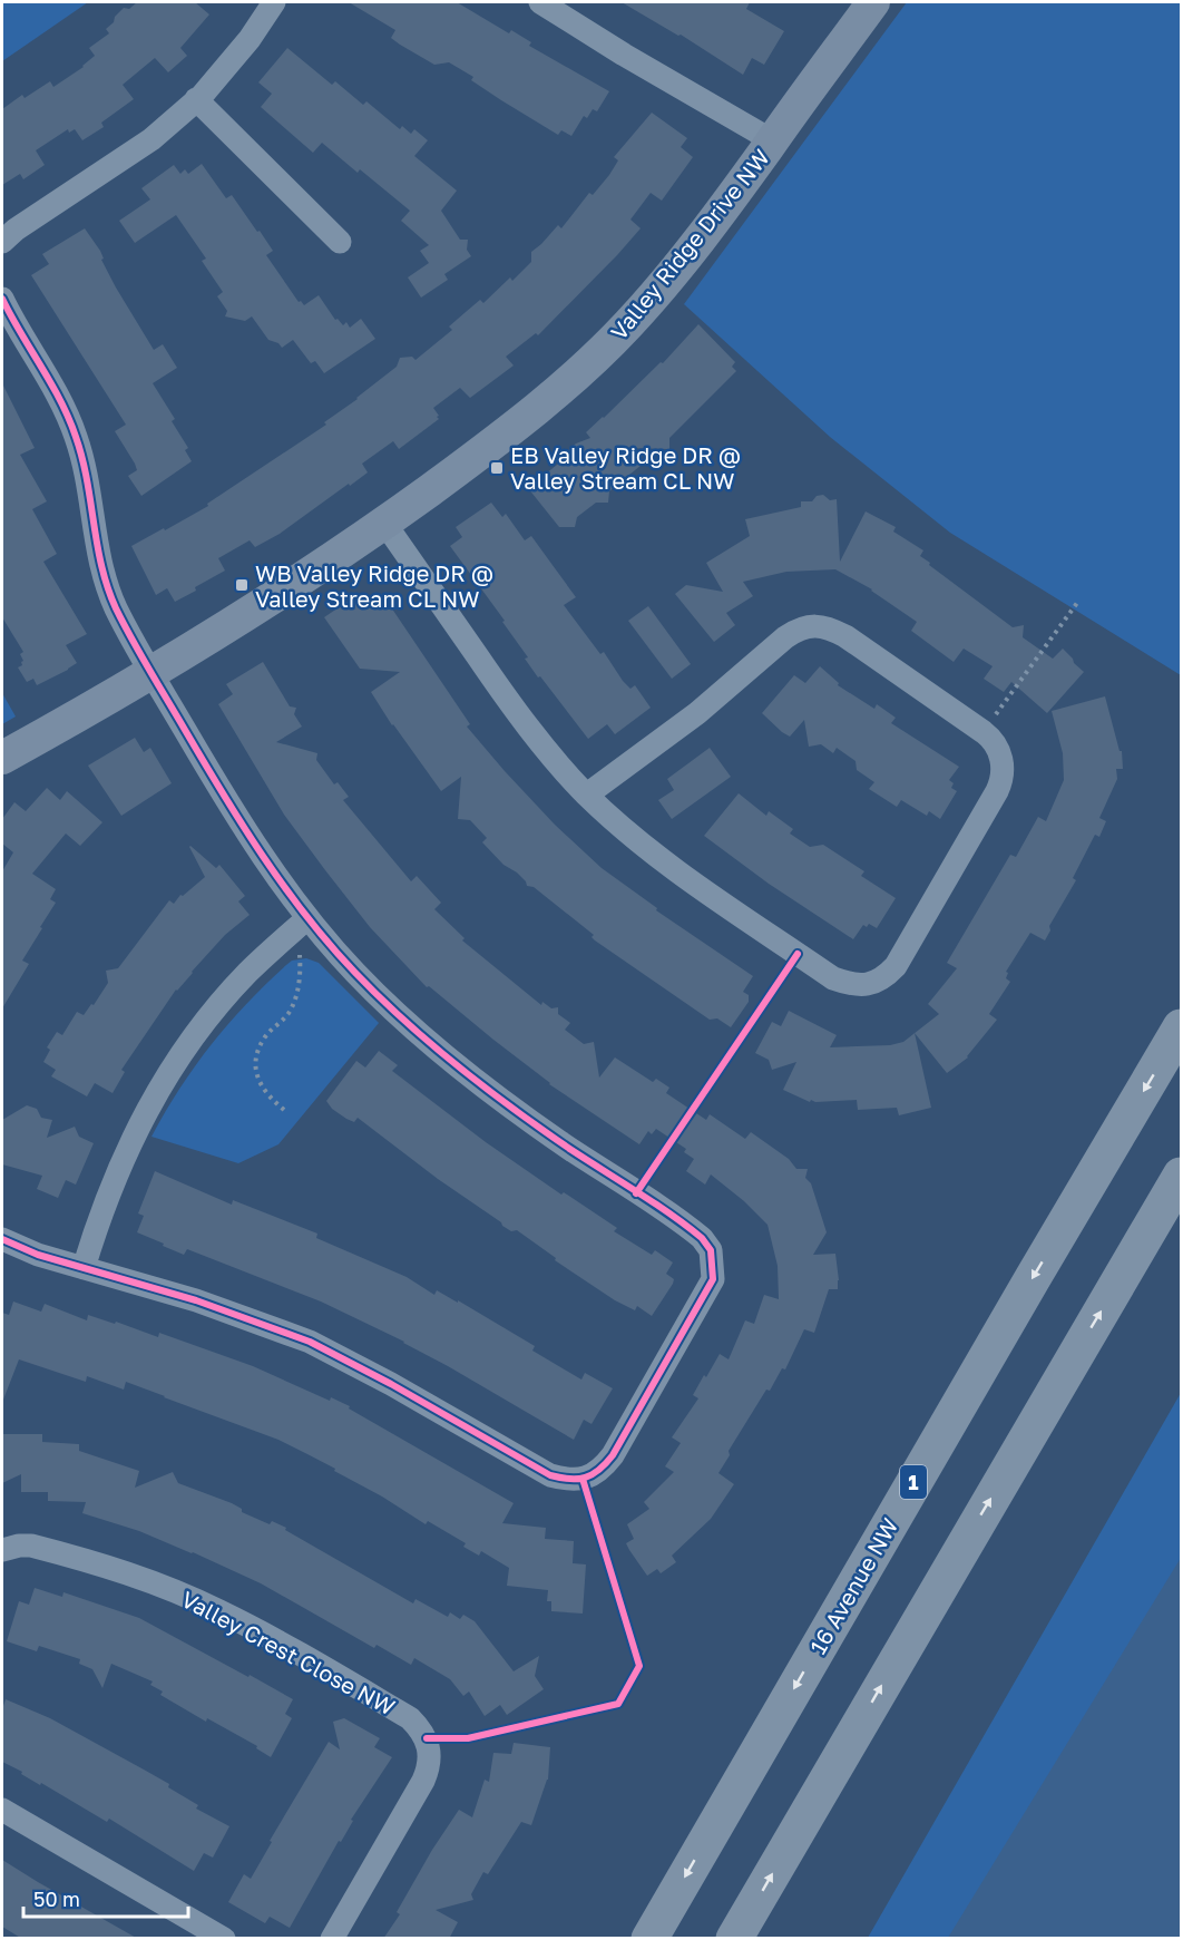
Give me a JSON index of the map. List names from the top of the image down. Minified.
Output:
{"streets":{"highway":["1","16 Avenue NW"],"street":["Valley Ridge Drive NW","Valley Crest Close NW"]},"places":{"transit":["EB Valley Ridge DR @ Valley Stream CL NW","WB Valley Ridge DR @ Valley Stream CL NW"]},"scale_bar":"50 m"}
